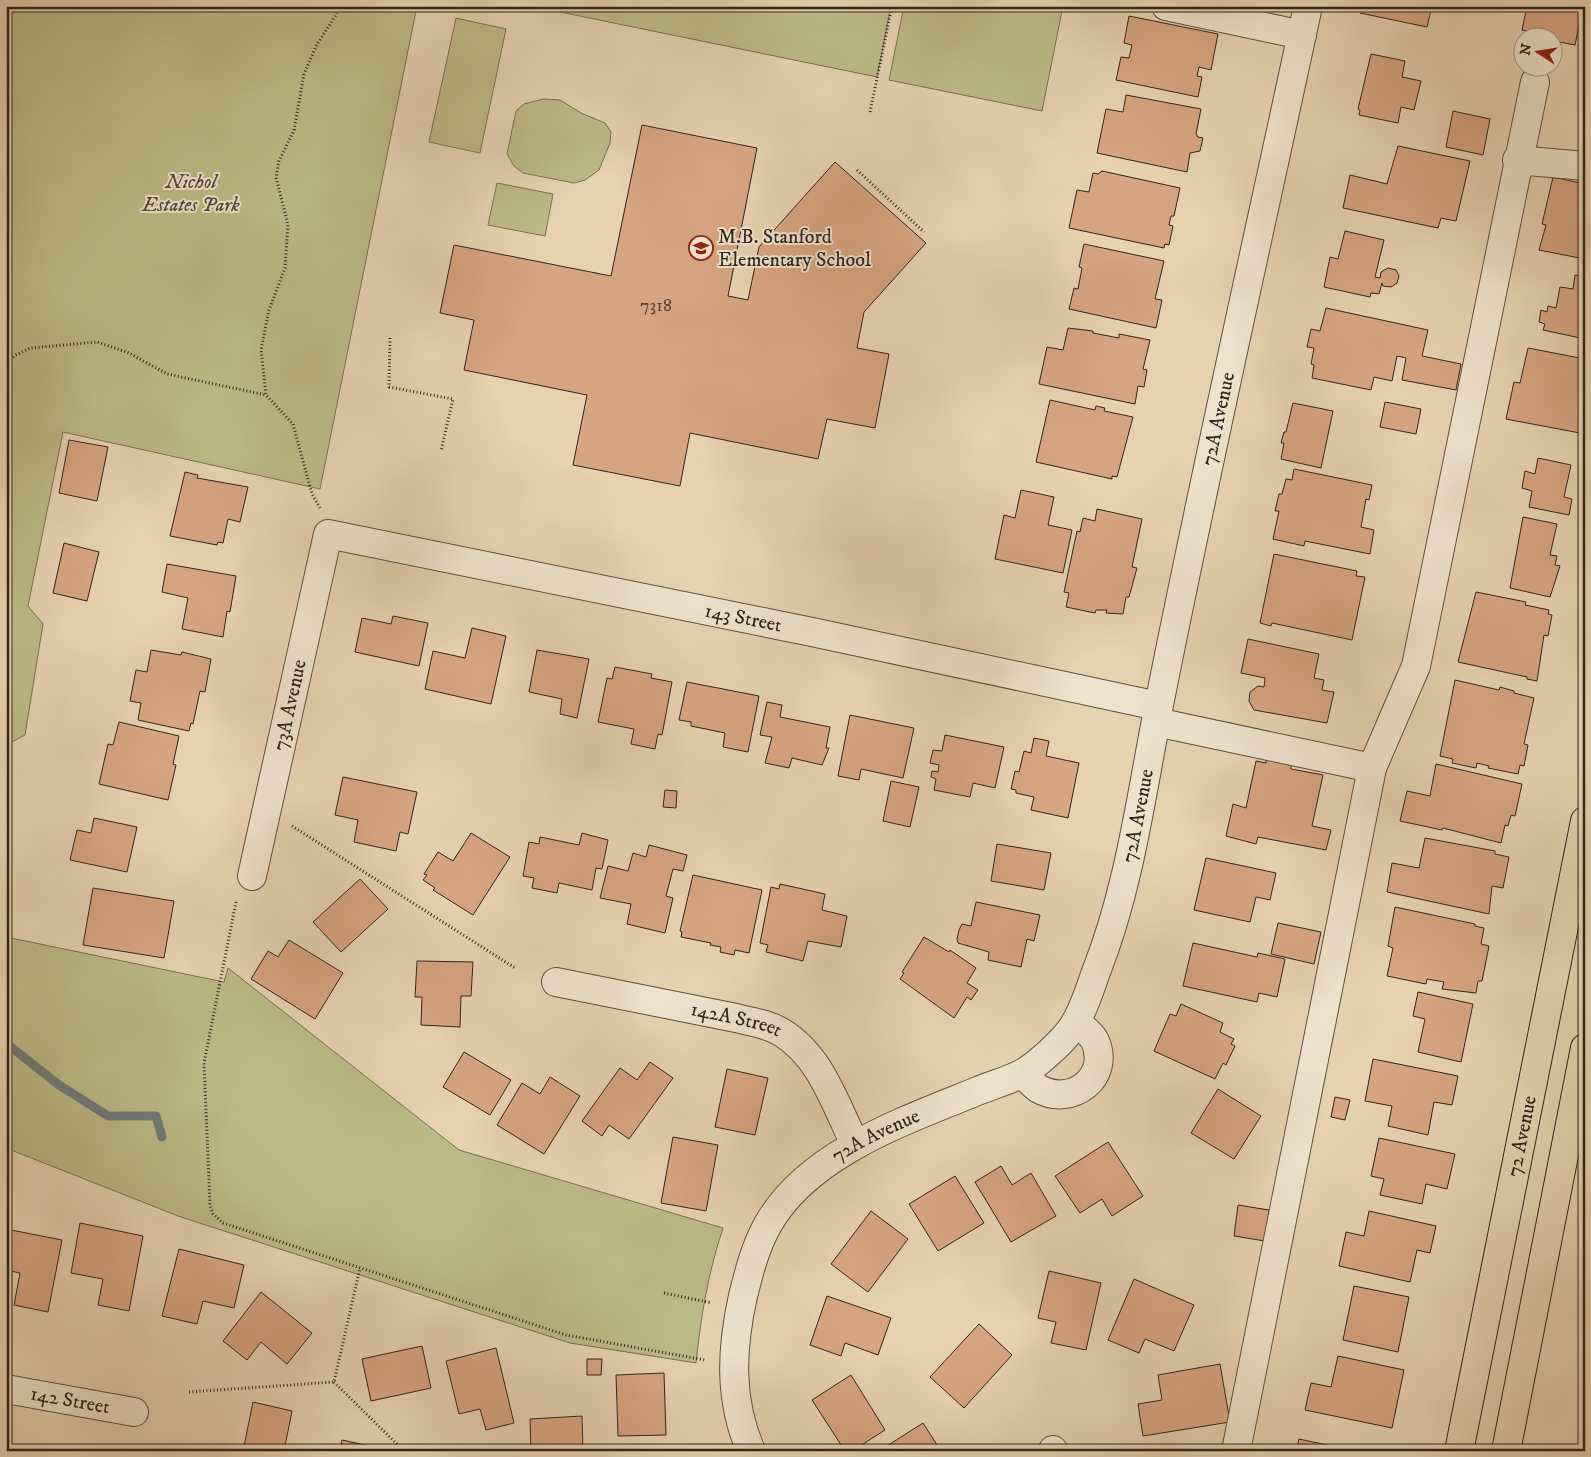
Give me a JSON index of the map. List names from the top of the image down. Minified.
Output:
{"streets":{"main road":["72 Avenue"],"street":["72A Avenue","143 Street","73A Avenue","142A Street","142 Street"]},"crossings":[["72A Avenue","143 Street"],["72A Avenue","142A Street"],["143 Street","73A Avenue"]],"parks":["Nichol Estates Park"],"places":{"school or university":["M.B. Stanford Elementary School"]},"house_numbers":["7318"],"north":"left"}
